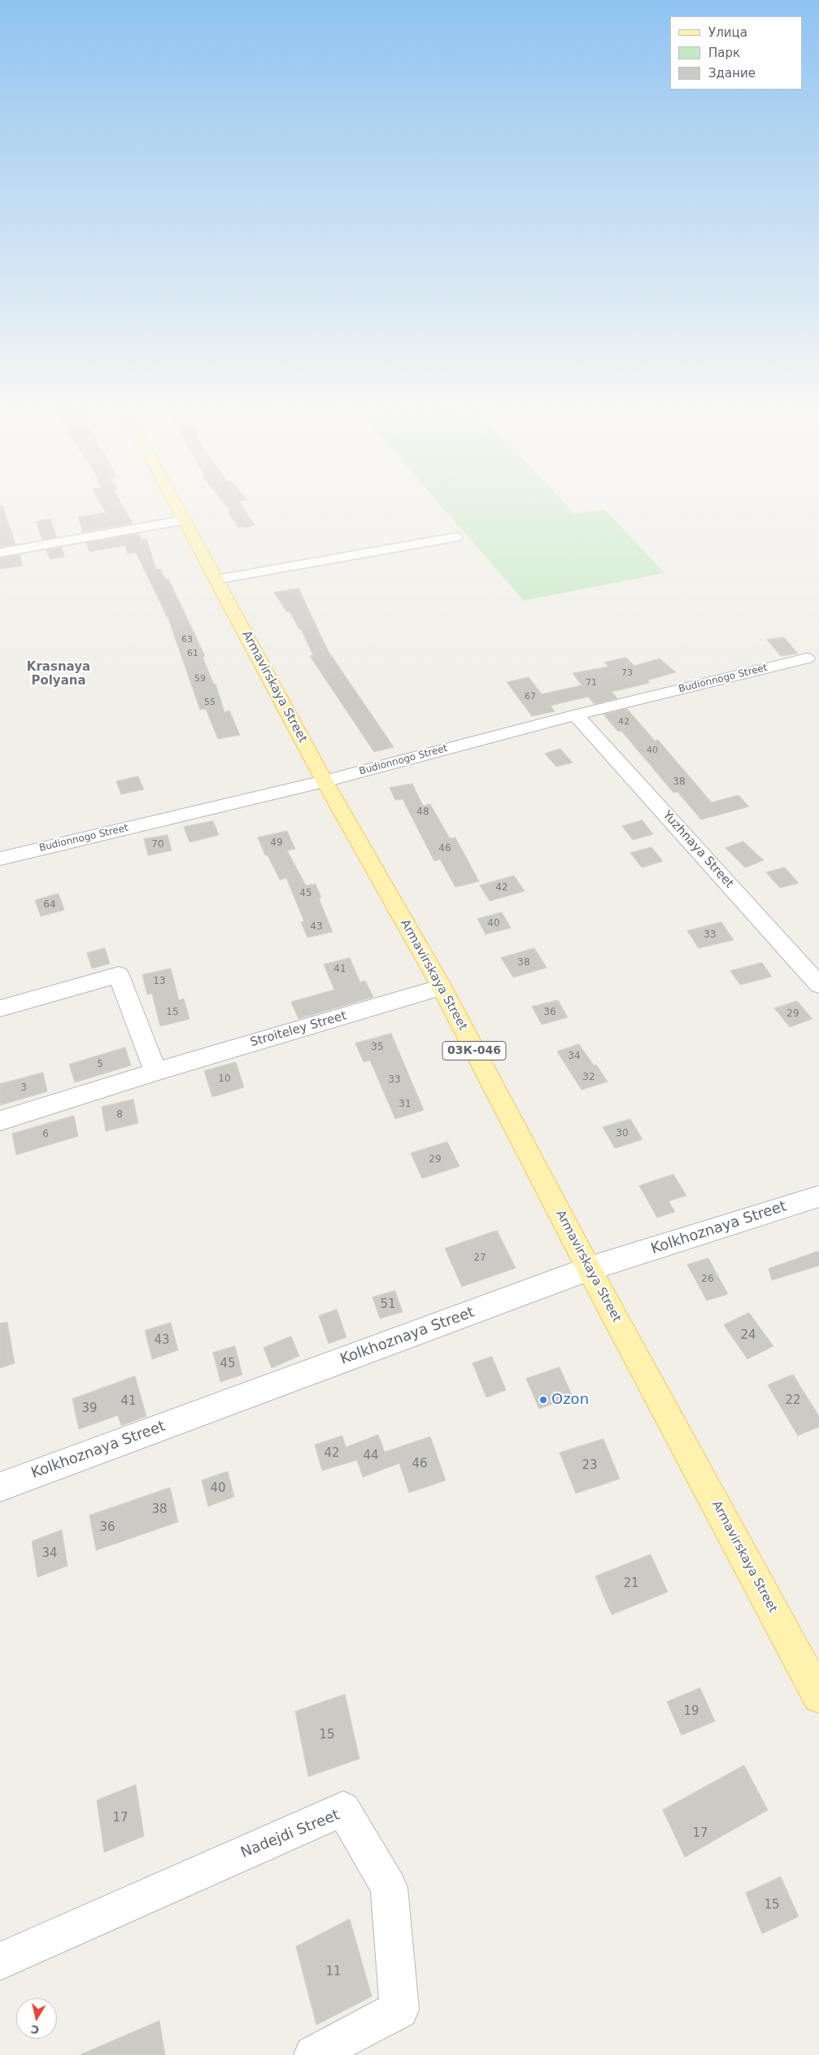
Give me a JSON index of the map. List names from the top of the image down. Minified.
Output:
{"streets":{"main road":["Armavirskaya Street","03К-046"],"street":["Budionnogo Street","Yuzhnaya Street","Stroiteley Street","Kolkhoznaya Street","Nadejdi Street"]},"crossings":[["Budionnogo Street","Armavirskaya Street"],["Budionnogo Street","Yuzhnaya Street"],["Armavirskaya Street","Stroiteley Street"],["Armavirskaya Street","Kolkhoznaya Street"]],"districts":["Krasnaya Polyana"],"places":["Ozon"],"house_numbers":["63","61","73","59","71","67","55","42","40","38","48","49","70","46","42","45","64","40","43","33","38","41","13","15","36","29","35","34","5","32","10","33","3","31","8","30","6","29","27","26","51","24","43","45","22","41","39","42","44","46","23","40","38","36","34","21","19","15","17","17","15","11"],"legend":["Улица","Парк","Здание"],"north":"bottom"}
